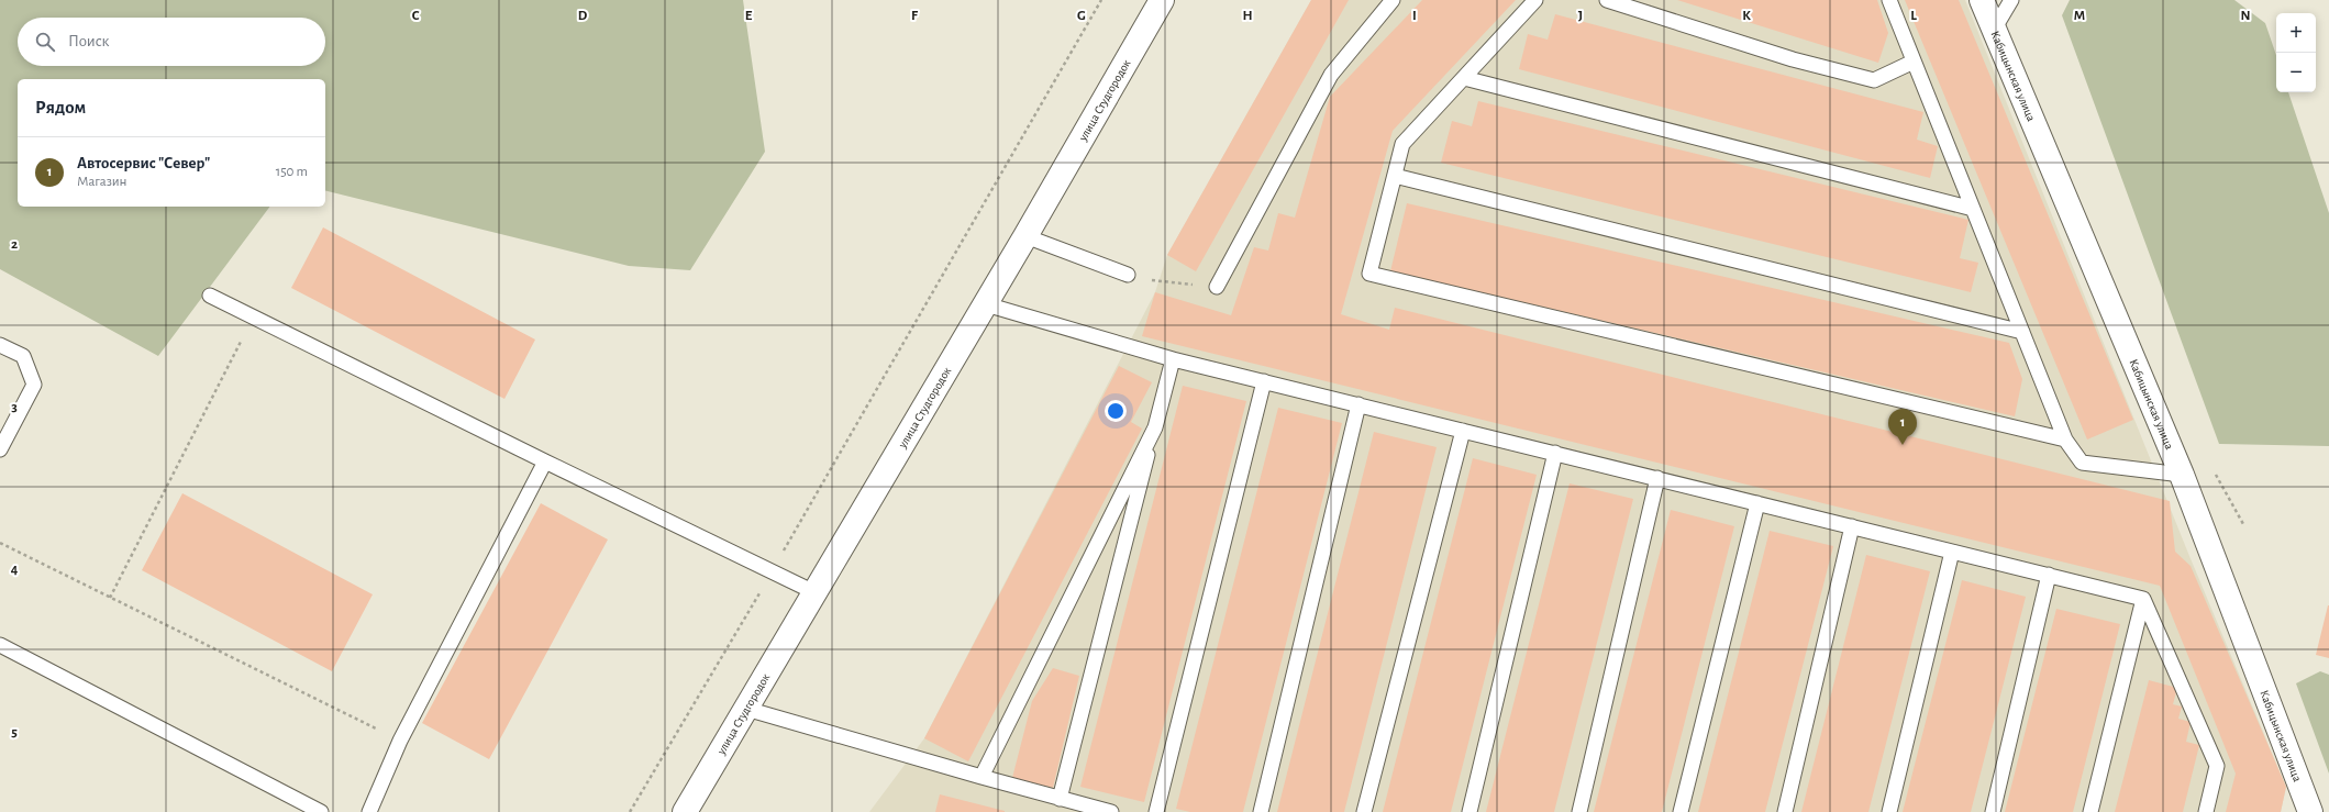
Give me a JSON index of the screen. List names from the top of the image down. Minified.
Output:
{"streets":{"street":["Кабицынская улица","улица Студгородок"]},"page":{"map_buttons":["+","−"],"search":"Поиск","heading":"Рядом","list":[{"mark":"1","name":"Автосервис \"Север\"","note":"Магазин","value":"150 m"}],"pins":"1"},"grid":{"columns":["C","D","E","F","G","H","I","J","K","L","M","N"],"rows":["2","3","4","5"]}}
